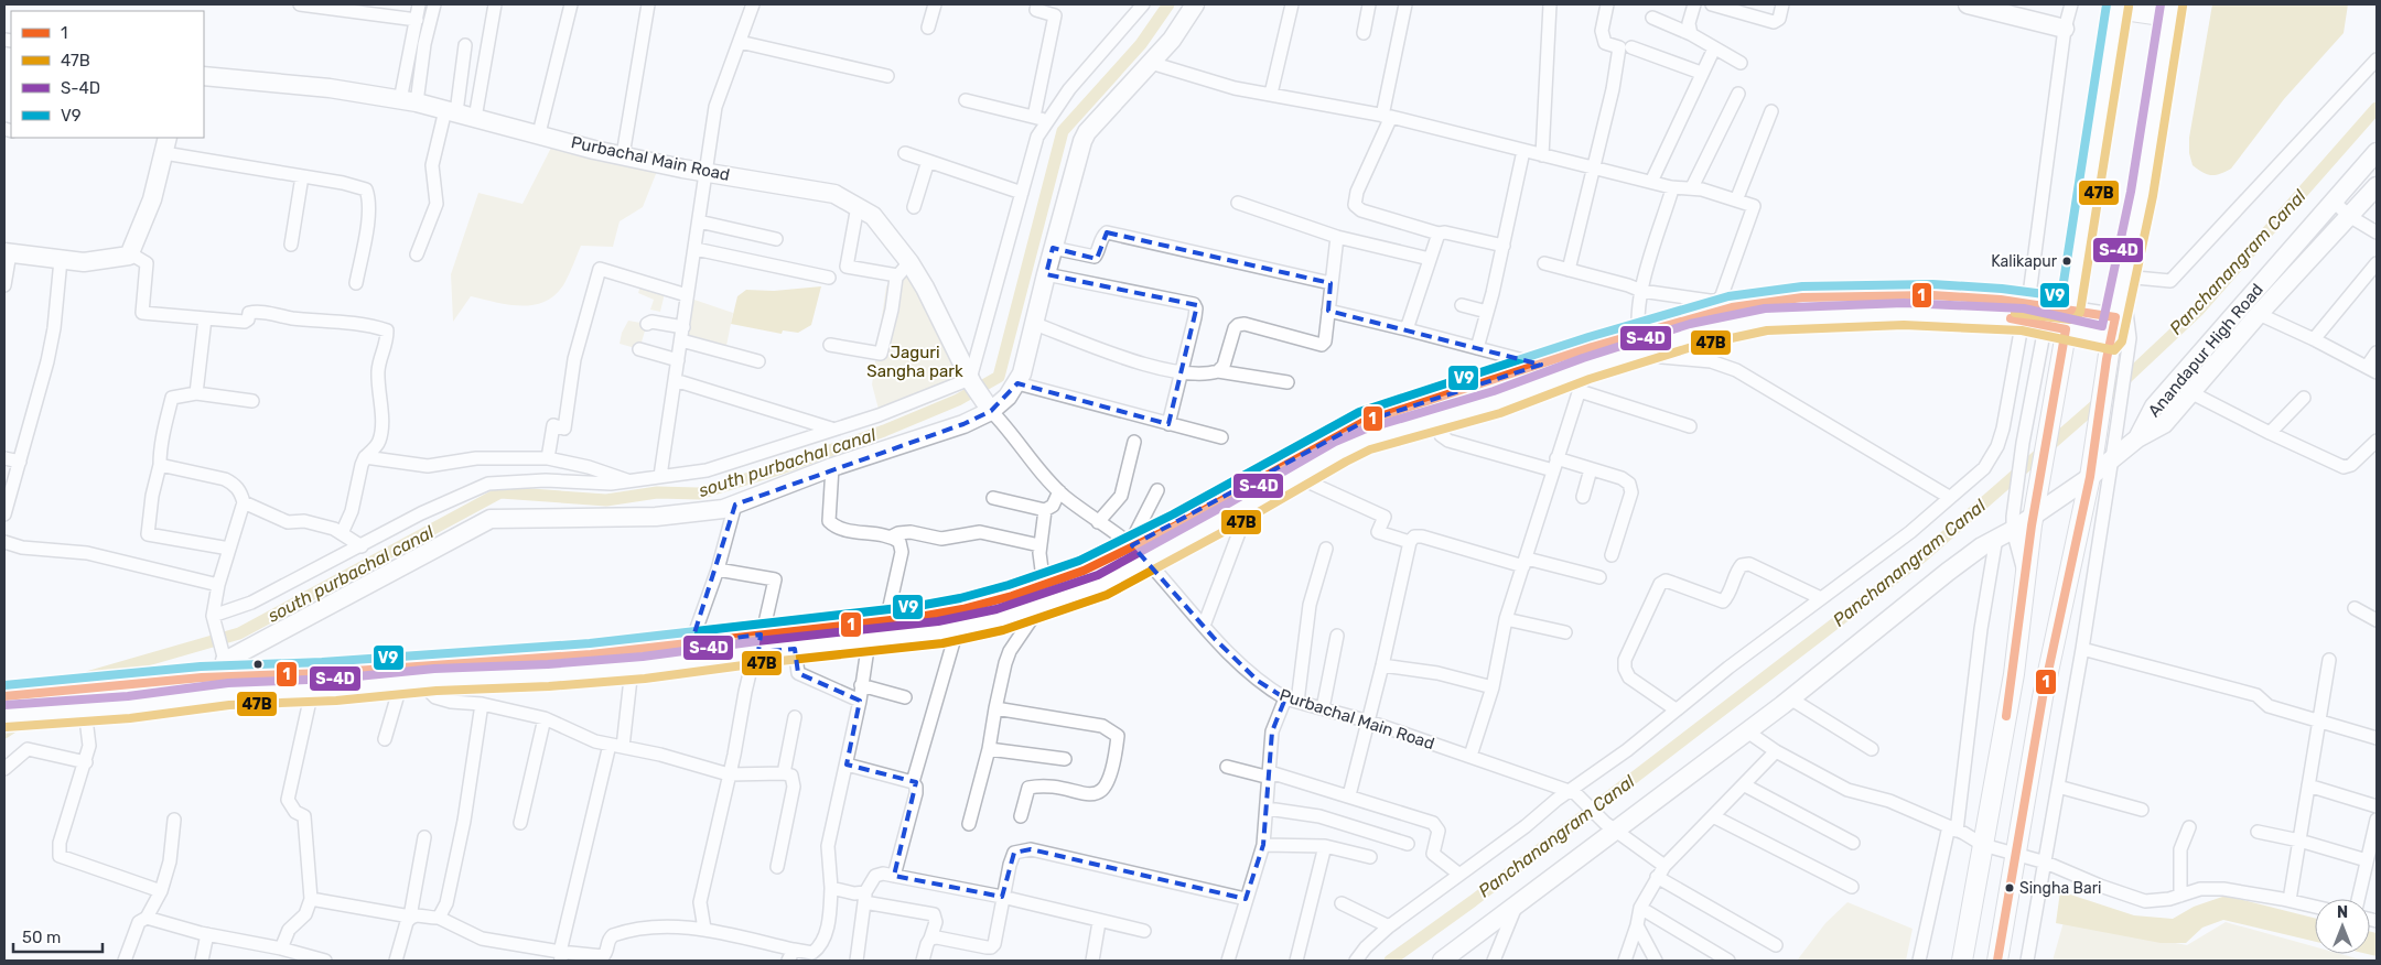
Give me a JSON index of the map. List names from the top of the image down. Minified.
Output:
{"streets":{"main road":["Purbachal Main Road","Anandapur High Road"]},"water":["Panchanangram Canal","south purbachal canal"],"parks":["Jaguri Sangha park"],"places":["Kalikapur","Singha Bari"],"lines":["transit line S-4D","transit line V9","transit line 47B","transit line 1"],"legend":["1","47B","S-4D","V9"],"scale_bar":"50 m","north":"top"}
